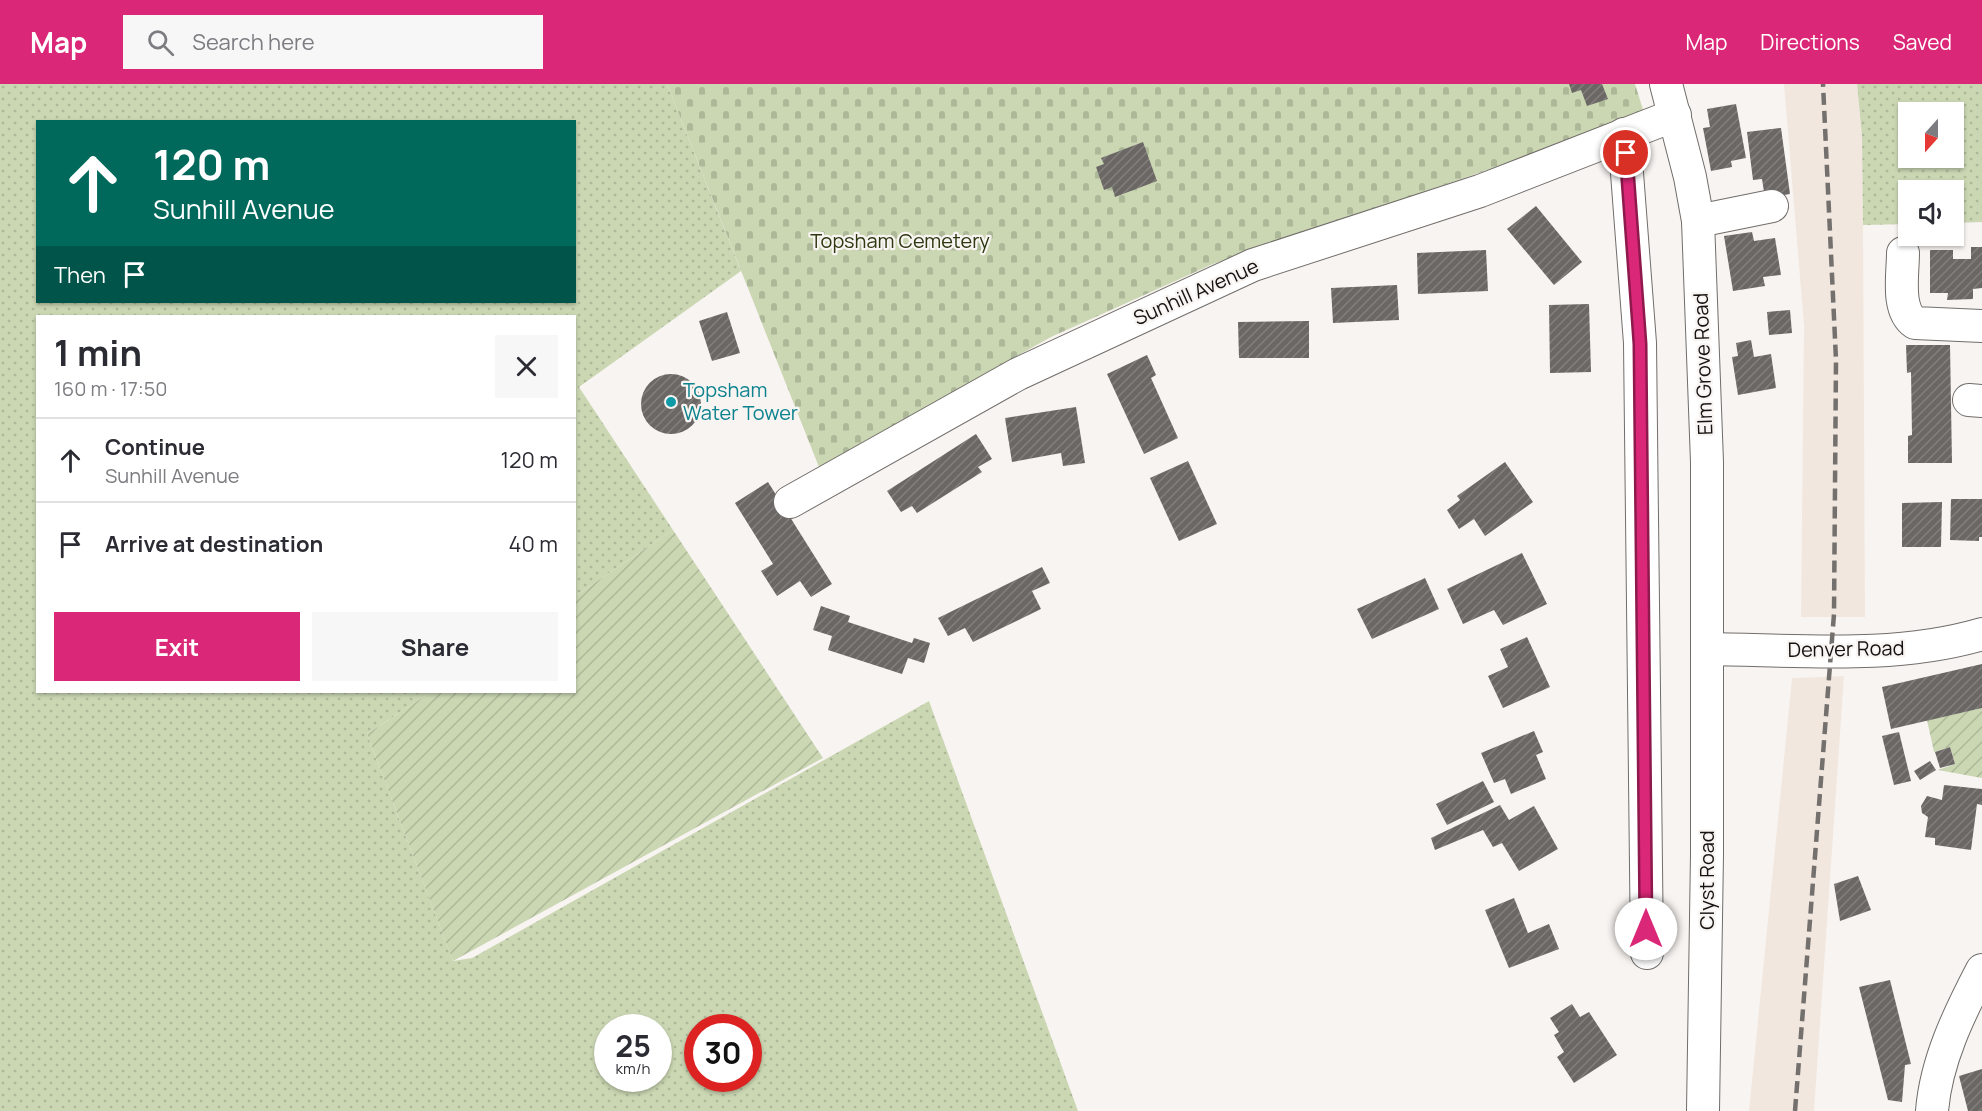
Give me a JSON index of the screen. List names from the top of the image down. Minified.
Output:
{"streets":{"street":["Sunhill Avenue","Elm Grove Road","Denver Road","Clyst Road"]},"crossings":[["Sunhill Avenue","Elm Grove Road"],["Elm Grove Road","Denver Road"],["Elm Grove Road","Clyst Road"],["Denver Road","Clyst Road"]],"parks":["Topsham Cemetery"],"places":["Topsham Water Tower"],"north":"bottom","page":{"header":"Map","search":"Search here","nav":["Map","Directions","Saved"],"turn":["120 m","Sunhill Avenue"],"then":"Then","heading":["1 min","160 m · 17:50"],"list":[{"name":"Continue","note":"Sunhill Avenue","value":"120 m"},{"name":"Arrive at destination","value":"40 m"}],"buttons":["Exit","Share"],"speed":"25 km/h","limit":"30"}}
